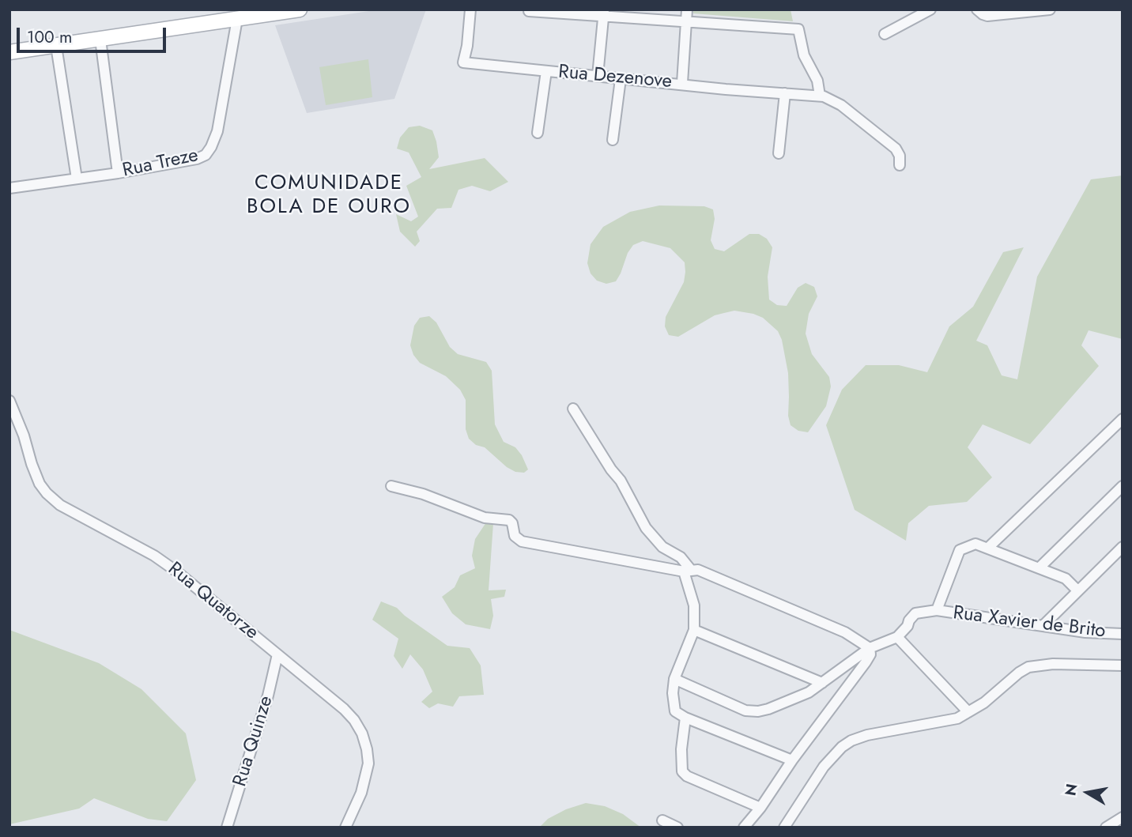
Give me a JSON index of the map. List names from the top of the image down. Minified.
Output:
{"streets":{"street":["Rua Dezenove","Rua Treze","Rua Quatorze","Rua Xavier de Brito","Rua Quinze"]},"crossings":[["Rua Quatorze","Rua Quinze"]],"districts":["COMUNIDADE BOLA DE OURO"],"scale_bar":"100 m","north":"left"}
